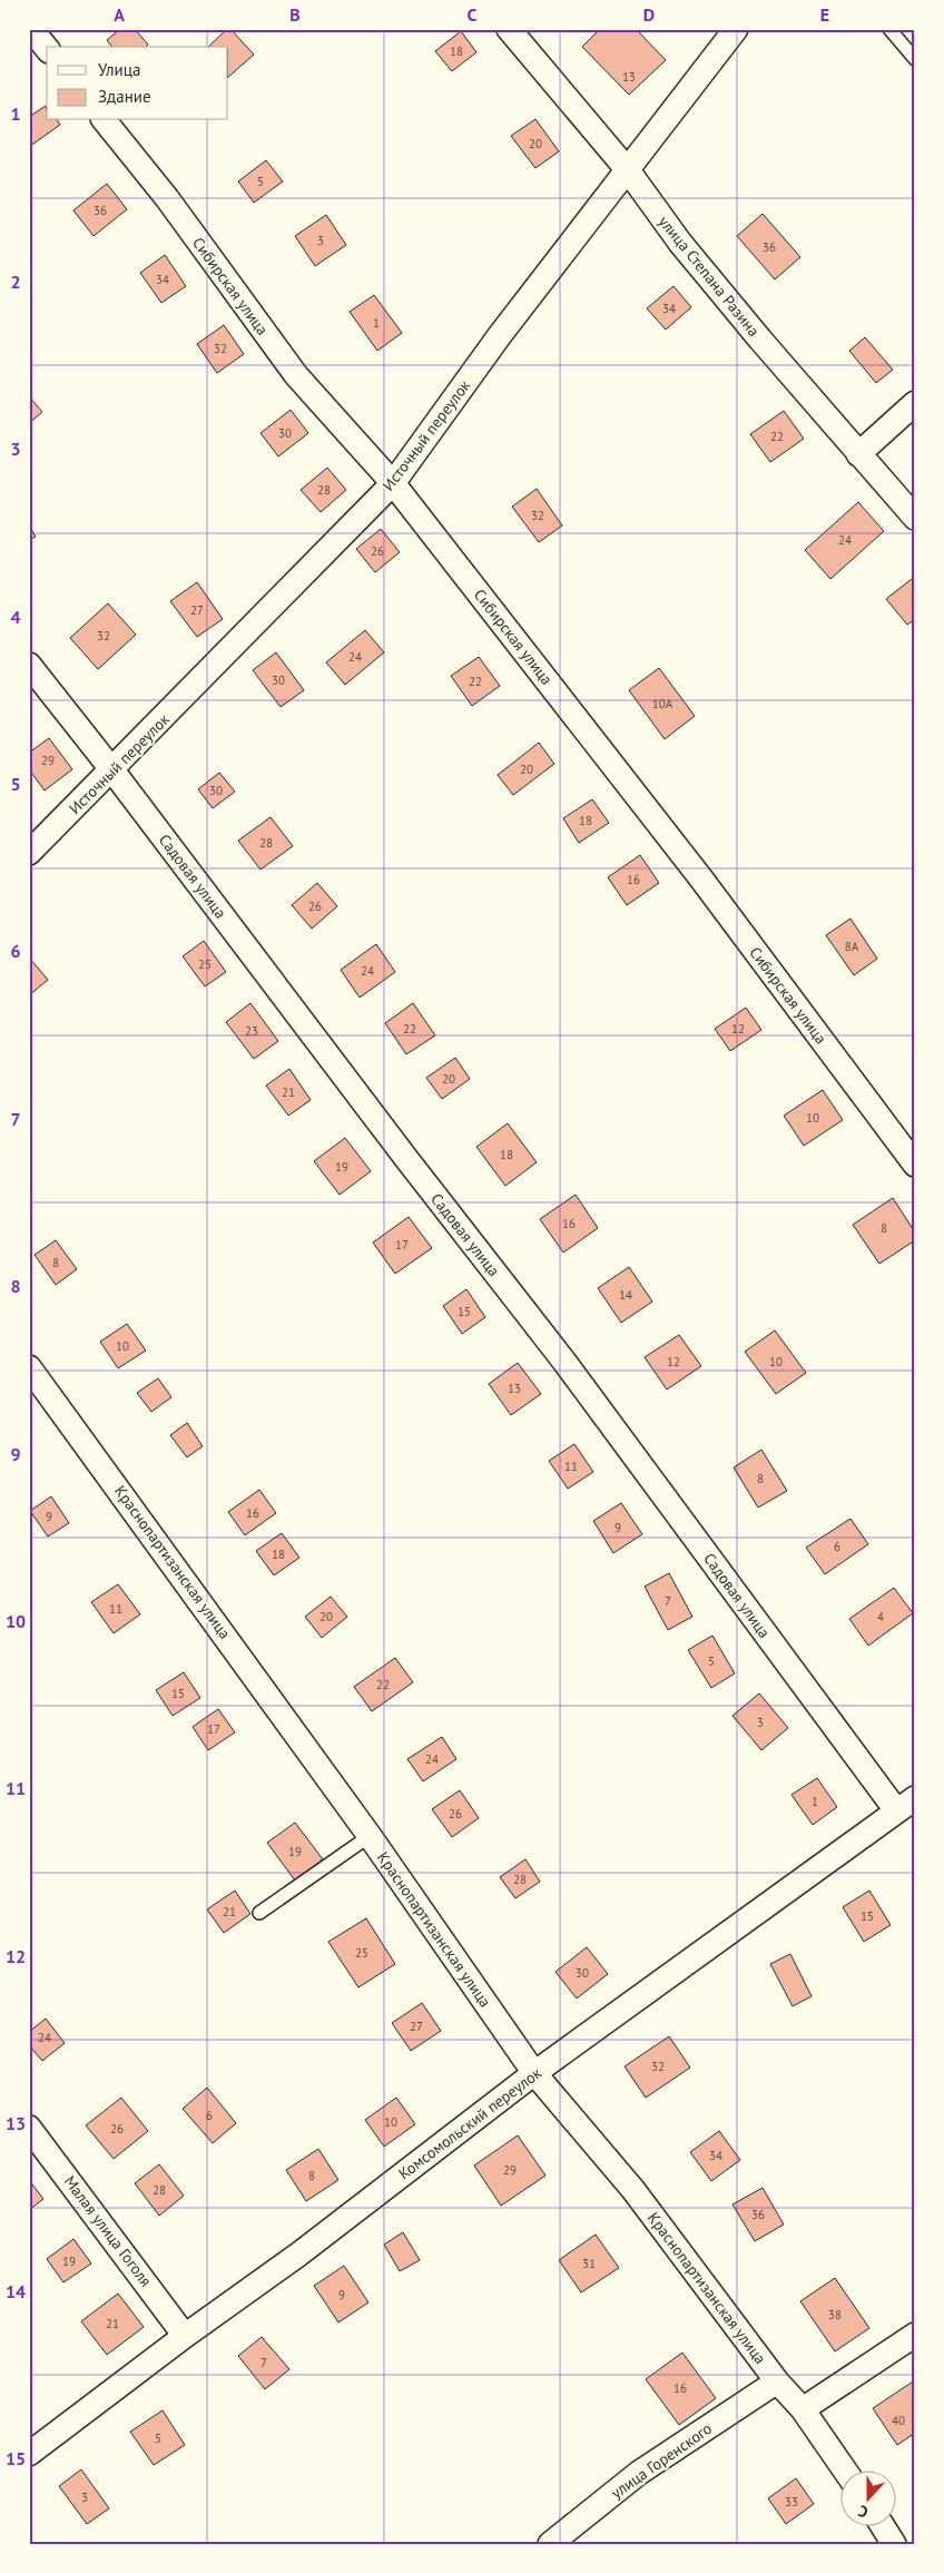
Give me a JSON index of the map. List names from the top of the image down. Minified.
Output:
{"streets":{"street":["улица Степана Разина","Сибирская улица","Источный переулок","Садовая улица","Краснопартизанская улица","Комсомольский переулок","Малая улица Гоголя","улица Горенского"]},"crossings":[["улица Степана Разина","Источный переулок"],["Сибирская улица","Источный переулок"],["Источный переулок","Садовая улица"],["Садовая улица","Комсомольский переулок"],["Краснопартизанская улица","Комсомольский переулок"],["Краснопартизанская улица","улица Горенского"],["Комсомольский переулок","Малая улица Гоголя"]],"house_numbers":["18","13","20","5","36","3","36","34","34","1","32","30","22","28","32","24","26","27","32","24","30","22","10А","29","20","30","18","28","16","26","8А","25","24","22","12","23","20","21","10","18","19","16","8","17","8","14","15","10","12","10","13","11","8","16","9","9","6","18","7","11","20","4","5","22","15","3","17","24","1","26","19","28","21","15","25","30","27","24","32","6","10","26","34","29","8","28","36","19","31","9","38","21","7","16","40","5","3","33"],"legend":["Улица","Здание"],"north":"bottom","grid":{"columns":["A","B","C","D","E"],"rows":["1","2","3","4","5","6","7","8","9","10","11","12","13","14","15"]}}
